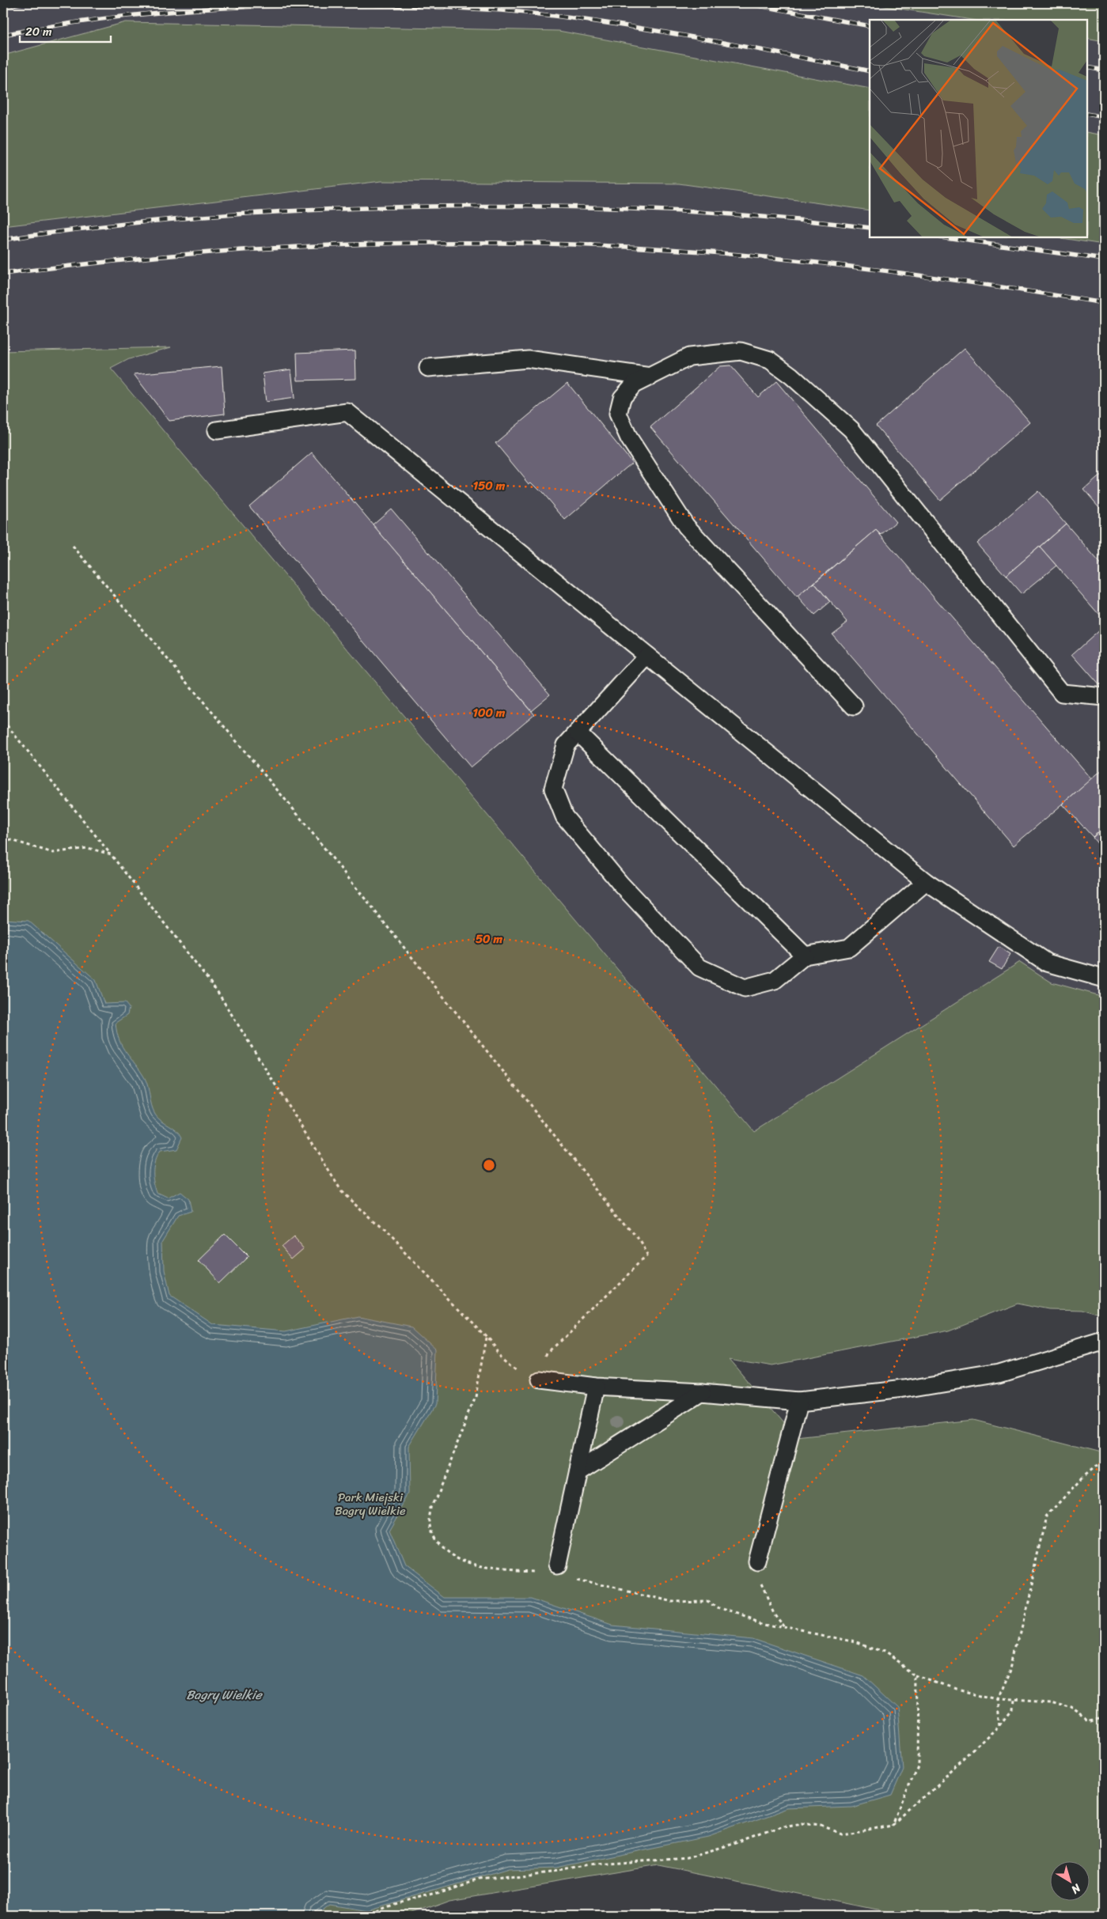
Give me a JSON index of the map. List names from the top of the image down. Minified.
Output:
{"water":["Bagry Wielkie"],"parks":["Park Miejski Bagry Wielkie"],"scale_bar":"20 m","north":"bottom right","rings":["150 m","100 m","50 m"]}
